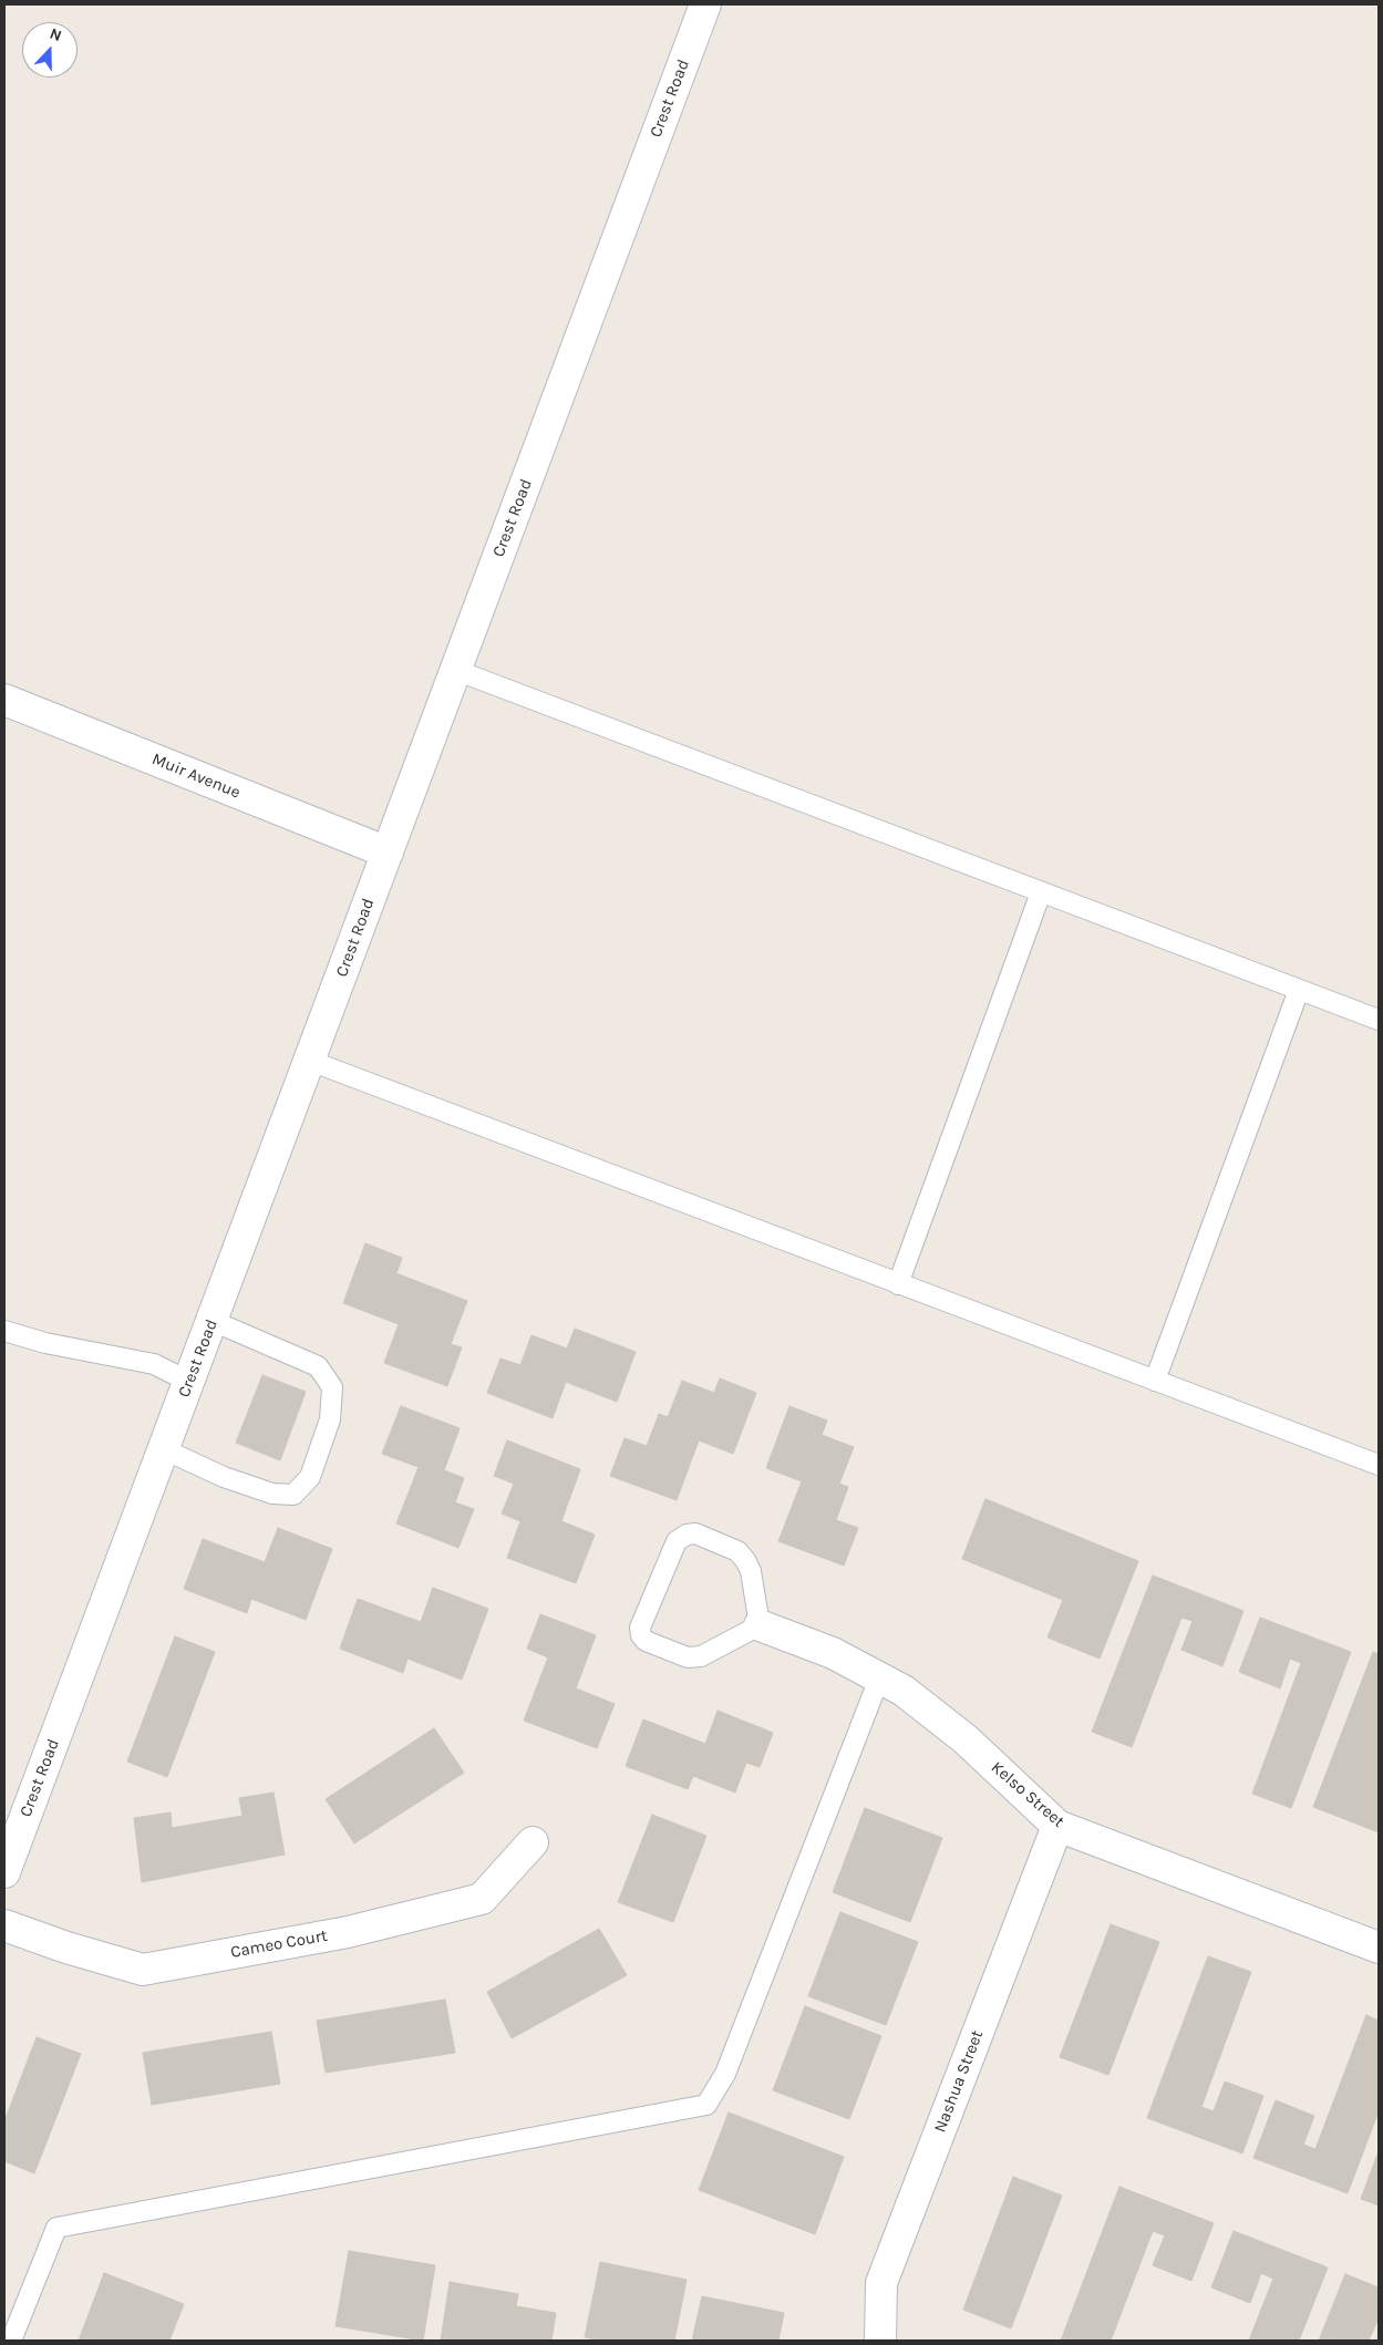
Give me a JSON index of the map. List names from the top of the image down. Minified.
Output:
{"streets":{"street":["Crest Road","Muir Avenue","Kelso Street","Cameo Court","Nashua Street"]},"crossings":[["Crest Road","Muir Avenue"],["Kelso Street","Nashua Street"]],"north":"top"}
